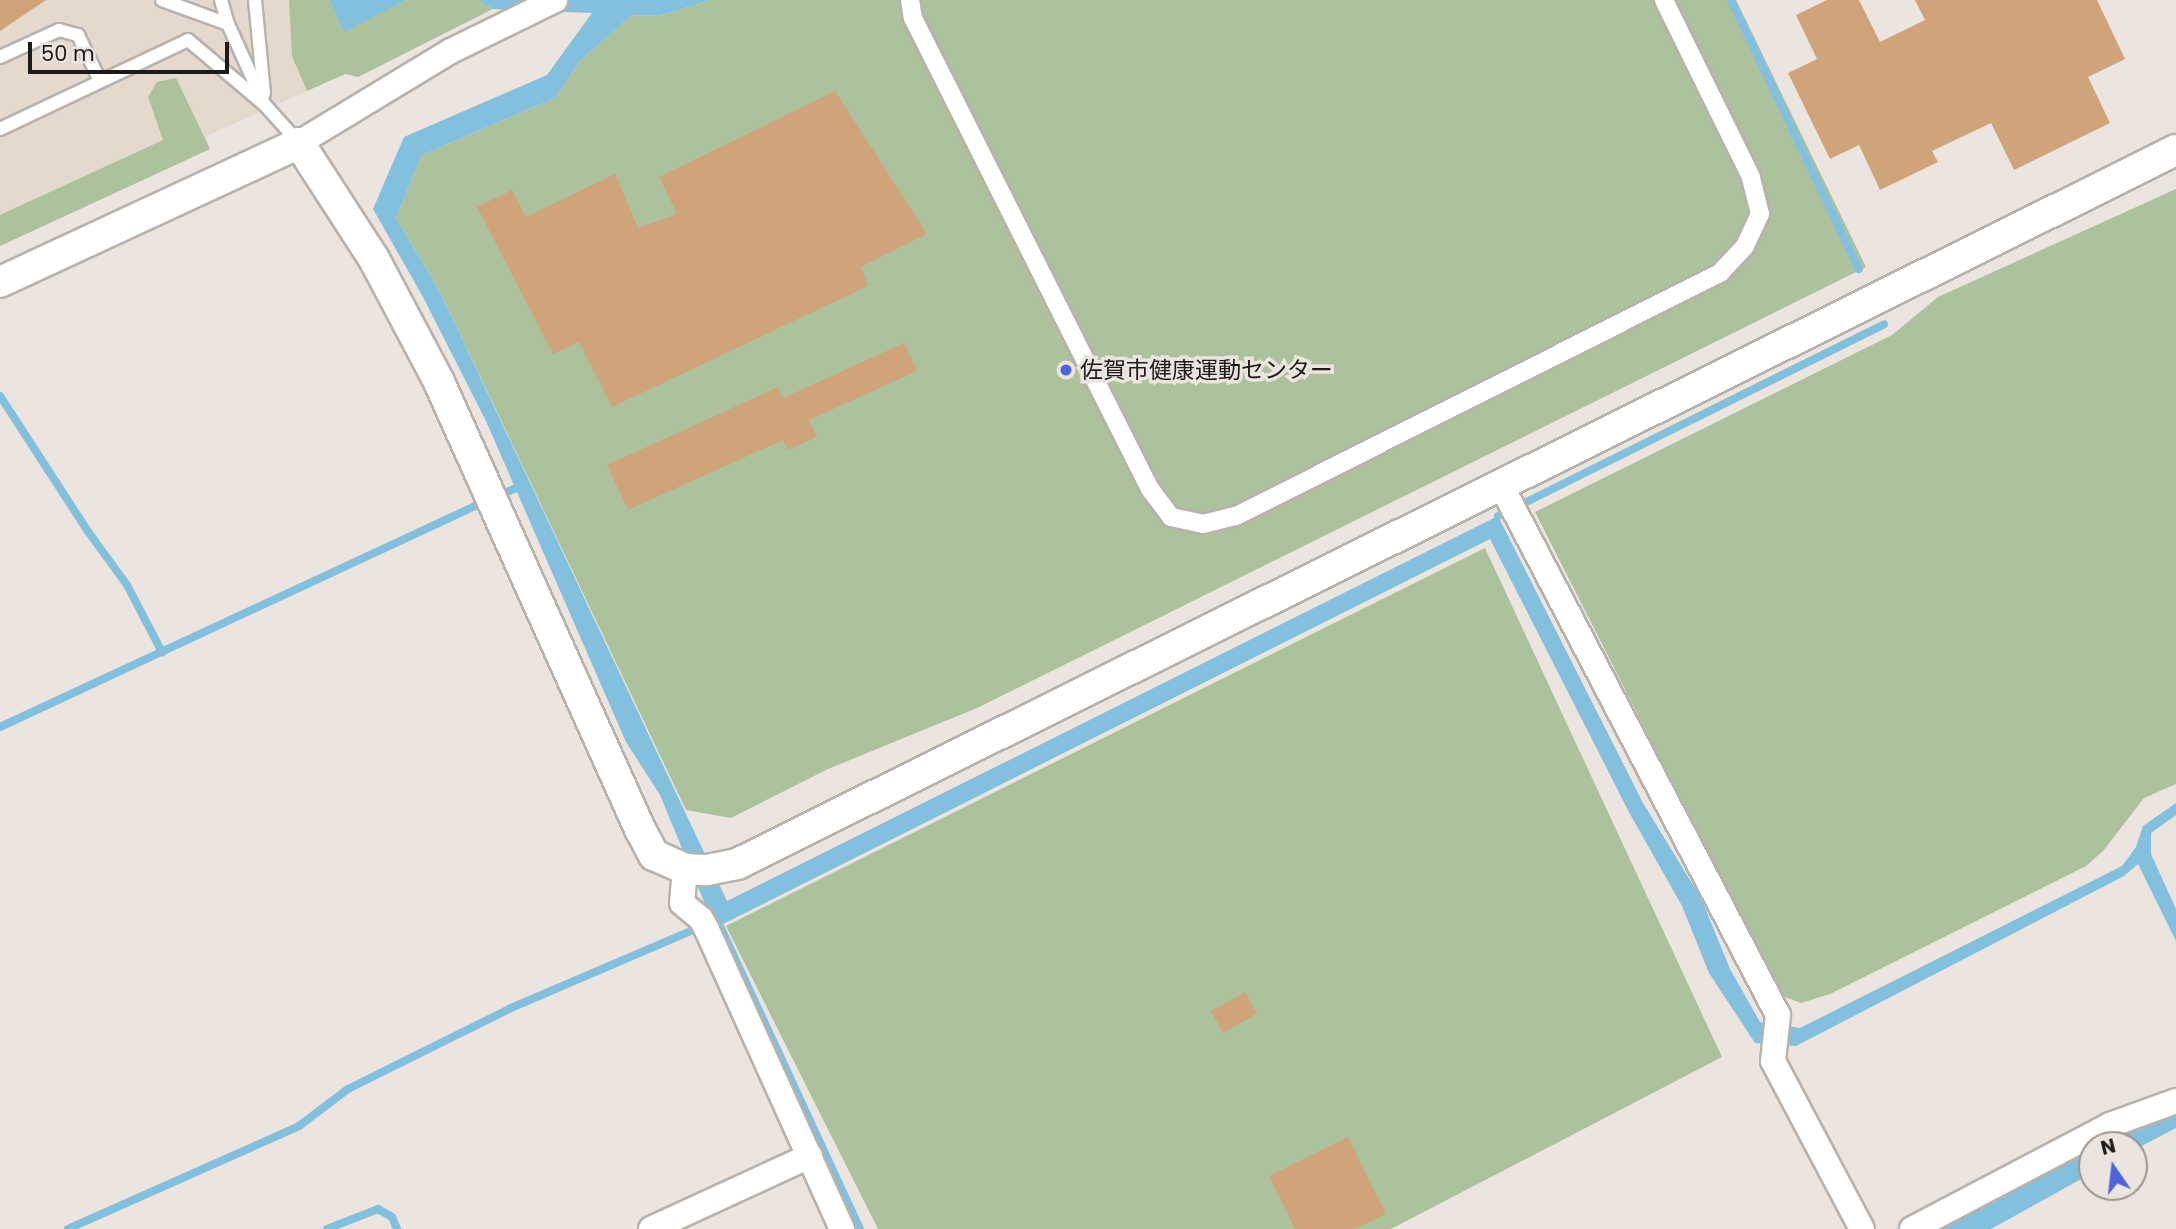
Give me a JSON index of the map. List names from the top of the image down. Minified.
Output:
{"places":["佐賀市健康運動センター"],"scale_bar":"50 m","north":"top"}
